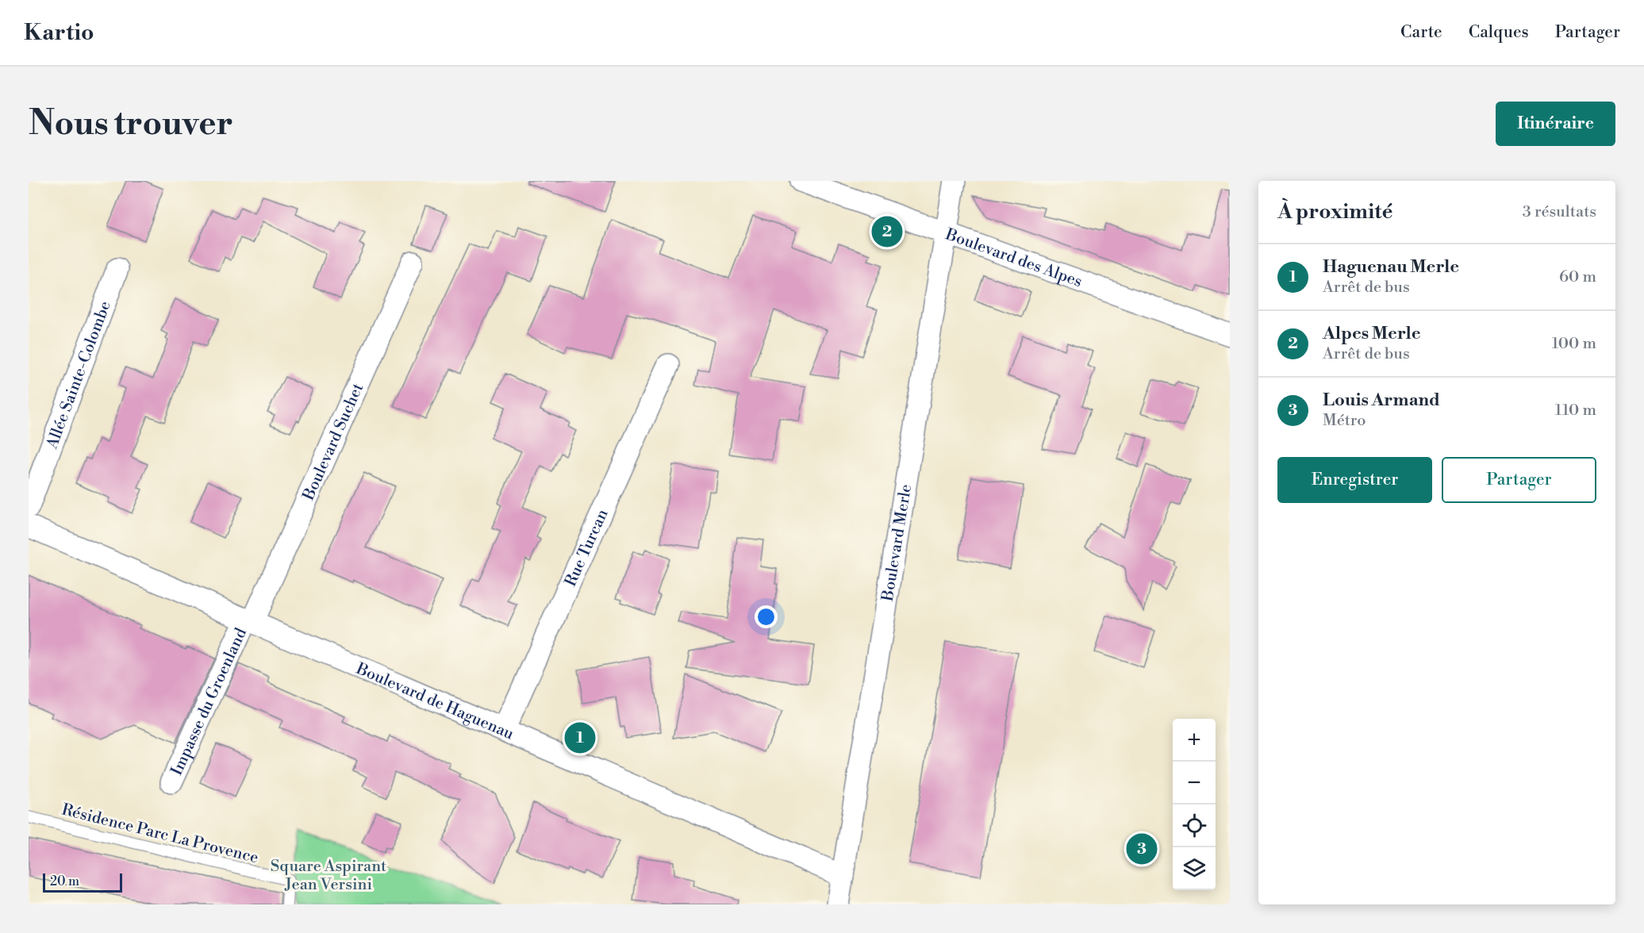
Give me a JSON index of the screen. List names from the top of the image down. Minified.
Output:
{"streets":{"street":["Boulevard des Alpes","Allée Sainte-Colombe","Boulevard Suchet","Boulevard Merle","Rue Turcan","Impasse du Groenland","Boulevard de Haguenau"],"lane":["Résidence Parc La Provence"]},"crossings":[["Boulevard des Alpes","Boulevard Merle"],["Boulevard Suchet","Impasse du Groenland"],["Boulevard Suchet","Boulevard de Haguenau"],["Boulevard Merle","Boulevard de Haguenau"],["Rue Turcan","Boulevard de Haguenau"],["Impasse du Groenland","Boulevard de Haguenau"]],"parks":["Square Aspirant Jean Versini"],"scale_bar":"20 m","page":{"header":"Kartio","nav":["Carte","Calques","Partager"],"buttons":["Itinéraire",["Enregistrer","Partager"]],"title":"Nous trouver","heading":["À proximité","3 résultats"],"pins":["2","1","3"],"list":[{"mark":"1","name":"Haguenau Merle","note":"Arrêt de bus","value":"60 m"},{"mark":"2","name":"Alpes Merle","note":"Arrêt de bus","value":"100 m"},{"mark":"3","name":"Louis Armand","note":"Métro","value":"110 m"}],"map_buttons":["+","−"],"scale":"20 m"}}
